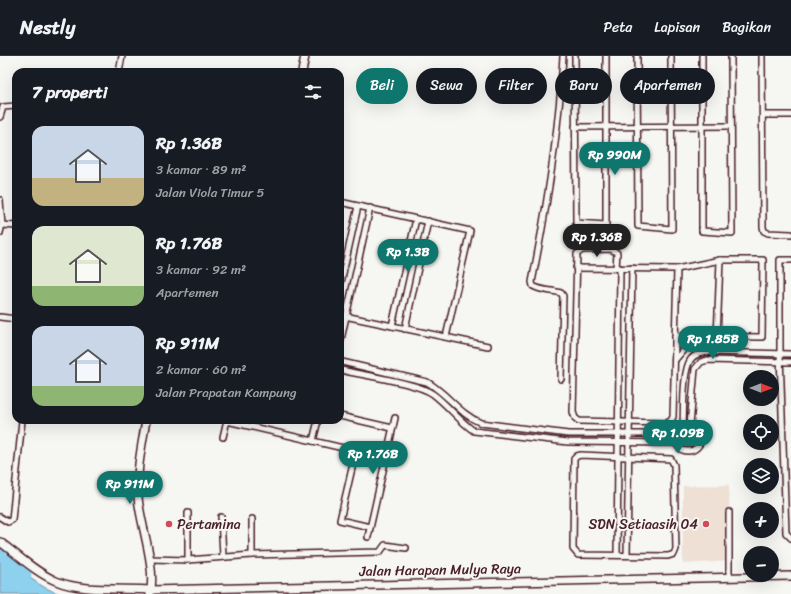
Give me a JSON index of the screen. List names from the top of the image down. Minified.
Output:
{"streets":{"street":["Jalan Harapan Mulya Raya"]},"places":["Pertamina","SDN Setiaasih 04"],"north":"right","page":{"header":"Nestly","nav":["Peta","Lapisan","Bagikan"],"chip":["Beli","Sewa","Filter","Baru","Apartemen"],"heading":"7 properti","list":[{"name":"Rp 1.36B","note":"3 kamar · 89 m² · Jalan Viola Timur 5"},{"name":"Rp 1.76B","note":"3 kamar · 92 m² · Apartemen"},{"name":"Rp 911M","note":"2 kamar · 60 m² · Jalan Prapatan Kampung"}],"price":["Rp 990M","Rp 1.36B","Rp 1.3B","Rp 1.85B","Rp 1.09B","Rp 1.76B","Rp 911M"],"map_buttons":["+","−"]}}
